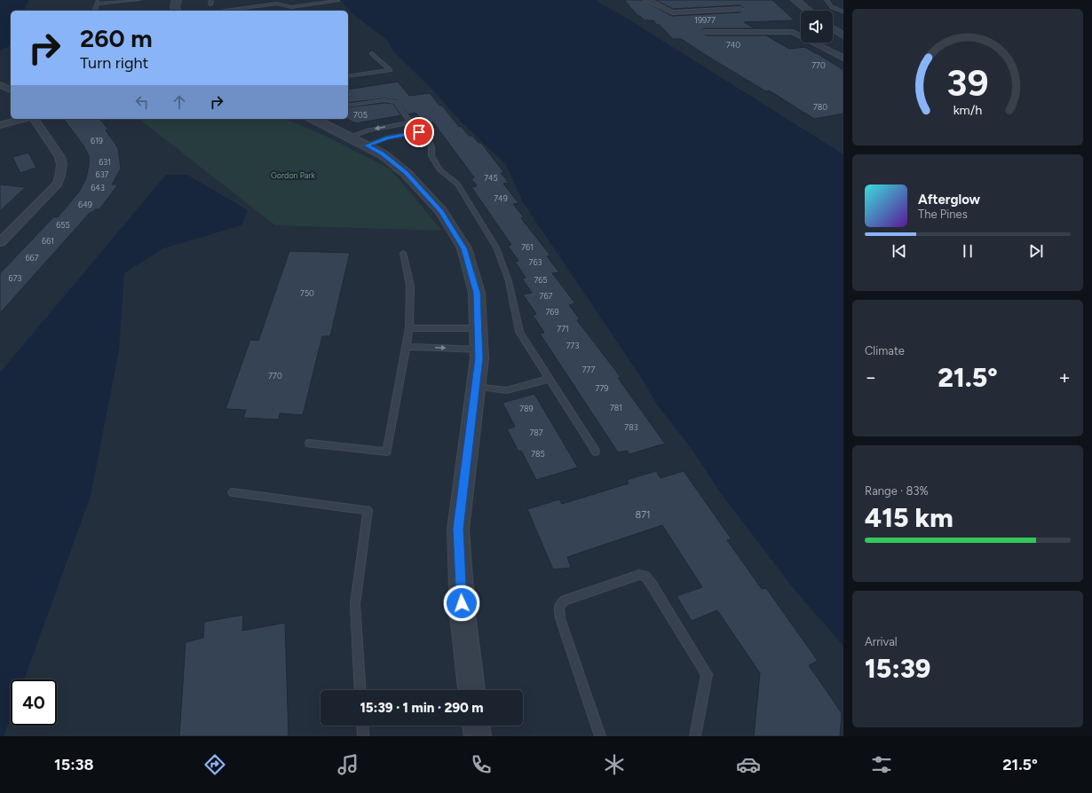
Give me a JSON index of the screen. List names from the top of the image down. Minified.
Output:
{"parks":["Gordon Park"],"house_numbers":["19977","740","770","780","705","619","631","637","745","643","749","649","655","661","761","667","763","673","765","750","767","769","771","773","777","770","779","781","789","783","787","785","871"],"page":{"turn":["260 m","Turn right"],"song":["Afterglow","The Pines"],"tile":["Climate",["Range · 83%","415 km"],["Arrival","15:39"]],"heat":["−","21.5°","+"],"limit":"40","trip":"15:39 · 1 min · 290 m","tabs":["15:38","21.5°"],"gauge":["39","km/h"]}}
